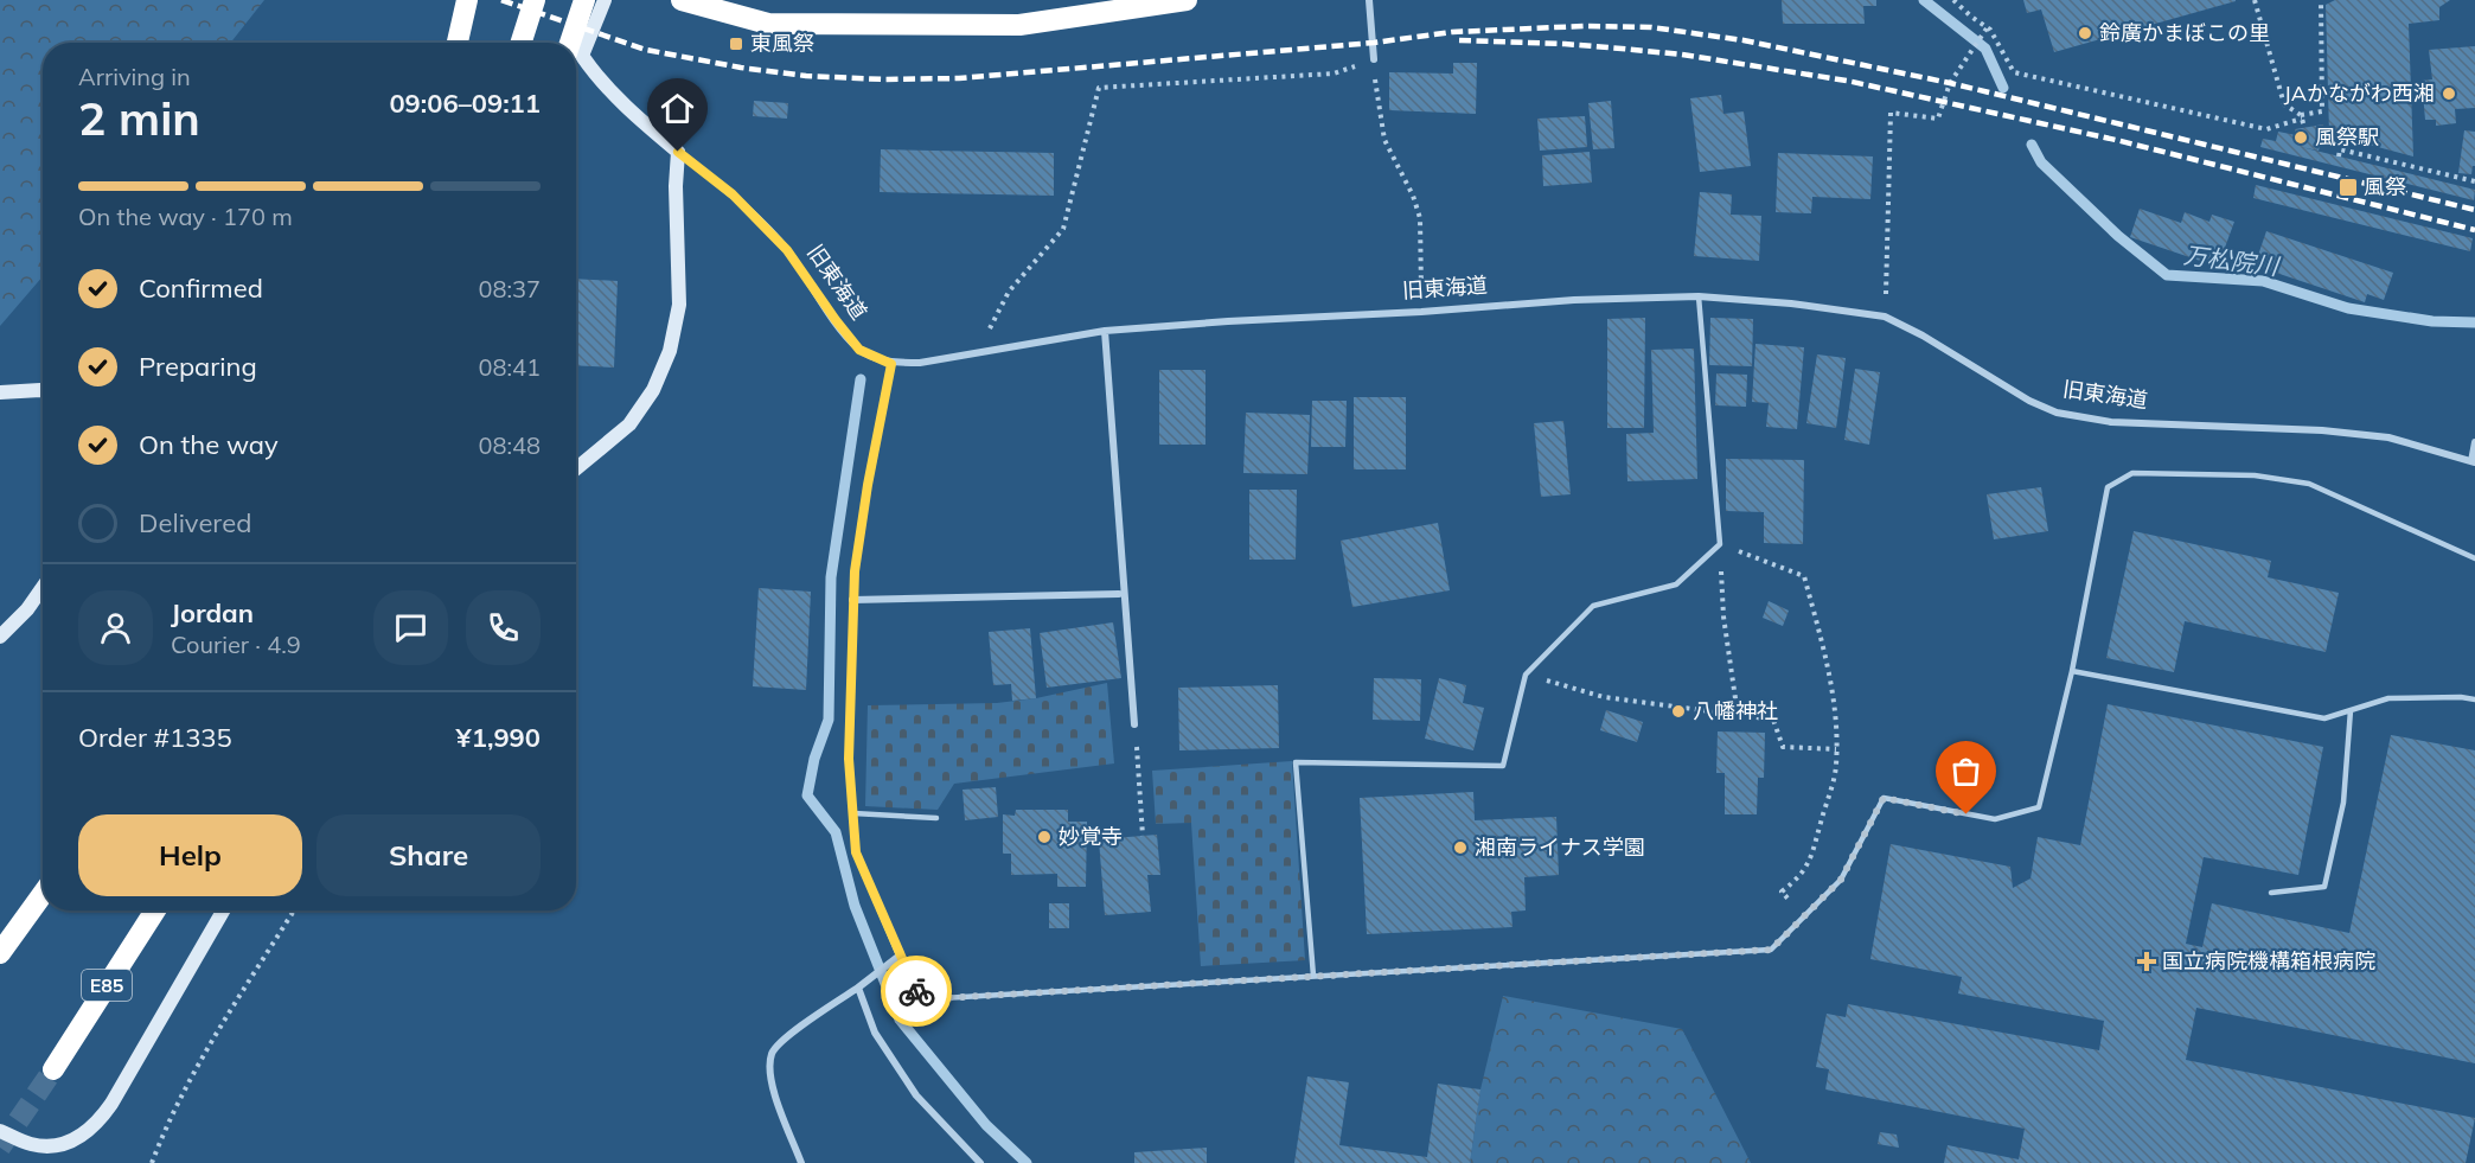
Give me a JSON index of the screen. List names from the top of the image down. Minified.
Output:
{"streets":{"highway":["E85"],"street":["旧東海道"]},"water":["万松院川"],"places":{"other":["鈴廣かまぼこの里","JAかながわ西湘","風祭駅","八幡神社","妙覚寺","湘南ライナス学園"],"transit":["東風祭","風祭"],"health":["国立病院機構箱根病院"]},"page":{"heading":["2 min","Arriving in","09:06–09:11"],"panel":["Jordan","Courier · 4.9","Order #1335","¥1,990"],"bar":"On the way · 170 m","list":[["Confirmed","08:37"],["Preparing","08:41"],["On the way","08:48"],"Delivered"],"buttons":["Help","Share"]}}
